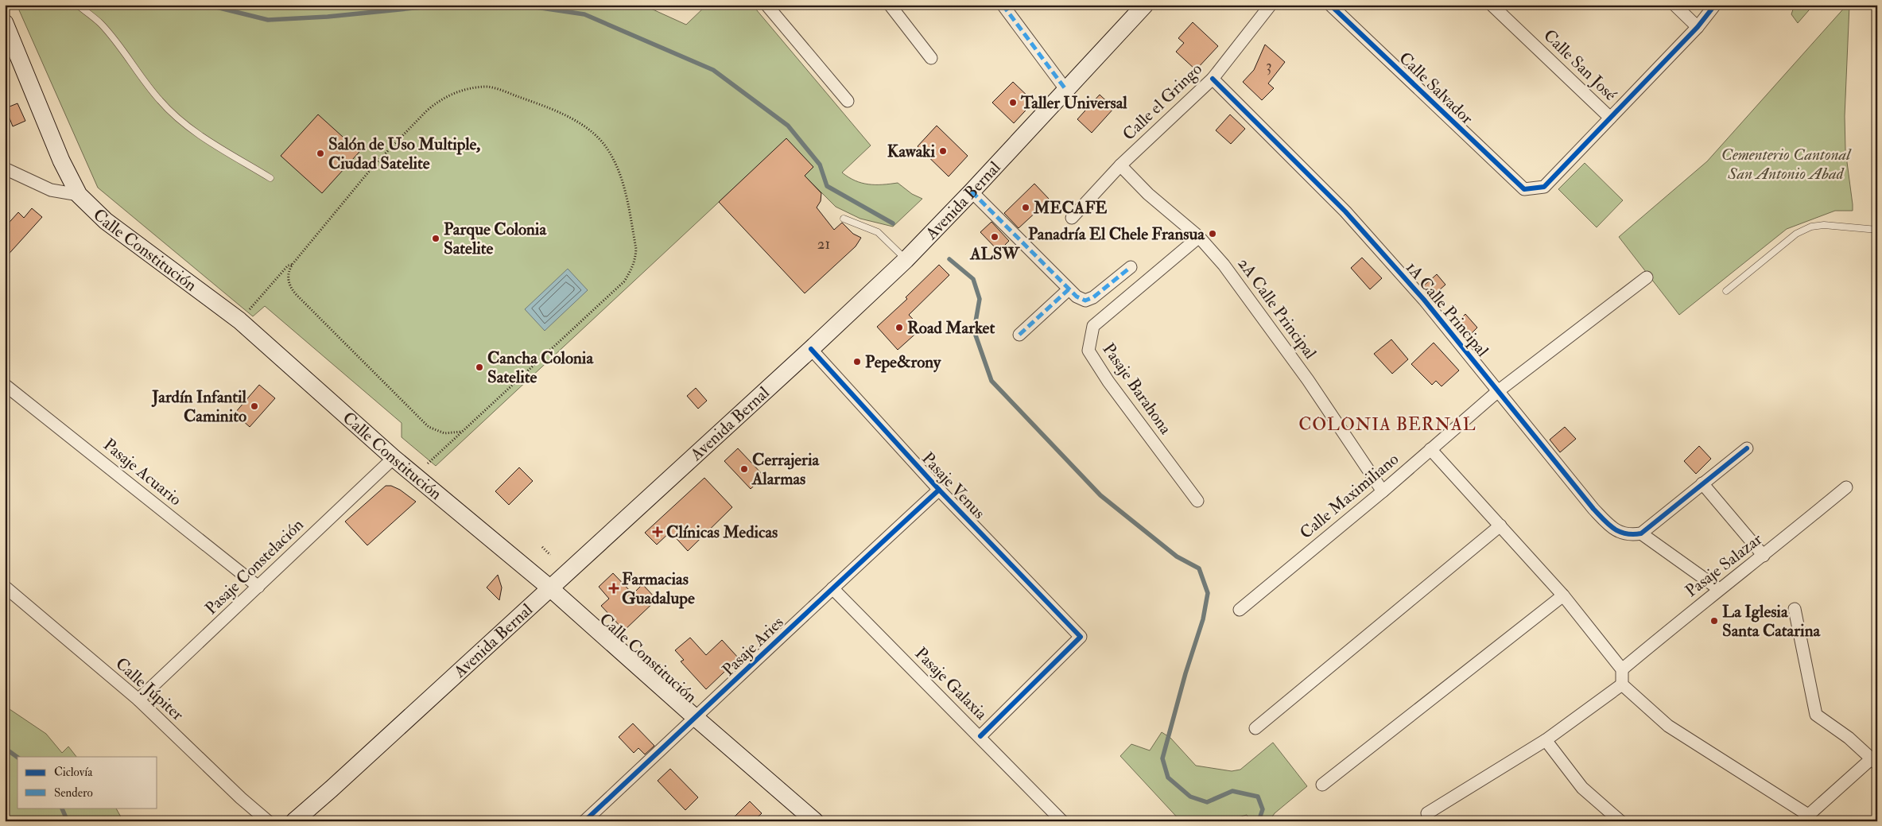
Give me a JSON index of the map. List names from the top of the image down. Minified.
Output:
{"streets":{"main road":["Avenida Bernal","Calle Constitución"],"street":["Calle San José","Calle Salvador","Calle el Gringo","2A Calle Principal","1A Calle Principal","Pasaje Barahona","Pasaje Acuario","Pasaje Venus","Calle Maximiliano","Pasaje Salazar","Pasaje Constelación","Pasaje Aries","Pasaje Galaxia","Calle Júpiter"]},"crossings":[["Calle San José","Calle Salvador"],["Calle el Gringo","2A Calle Principal"],["Calle el Gringo","1A Calle Principal"],["Avenida Bernal","Calle Constitución"],["Avenida Bernal","Pasaje Venus"],["Calle Constitución","Pasaje Constelación"],["Calle Constitución","Pasaje Aries"],["2A Calle Principal","Pasaje Barahona"],["2A Calle Principal","Calle Maximiliano"],["1A Calle Principal","Calle Maximiliano"],["Pasaje Acuario","Pasaje Constelación"],["Pasaje Venus","Pasaje Aries"],["Pasaje Venus","Pasaje Galaxia"],["Pasaje Constelación","Calle Júpiter"],["Pasaje Aries","Pasaje Galaxia"]],"districts":["COLONIA BERNAL"],"parks":["Cementerio Cantonal San Antonio Abad"],"places":{"other":["Taller Universal","Kawaki","Salón de Uso Multiple, Ciudad Satelite","MECAFE","Panadría El Chele Fransua","ALSW","Parque Colonia Satelite","Road Market","Pepe&rony","Cancha Colonia Satelite","Jardín Infantil Caminito","Cerrajeria Alarmas","La Iglesia Santa Catarina"],"health":["Clínicas Medicas","Farmacias Guadalupe"]},"house_numbers":["3","21"],"legend":["Ciclovía","Sendero"]}
